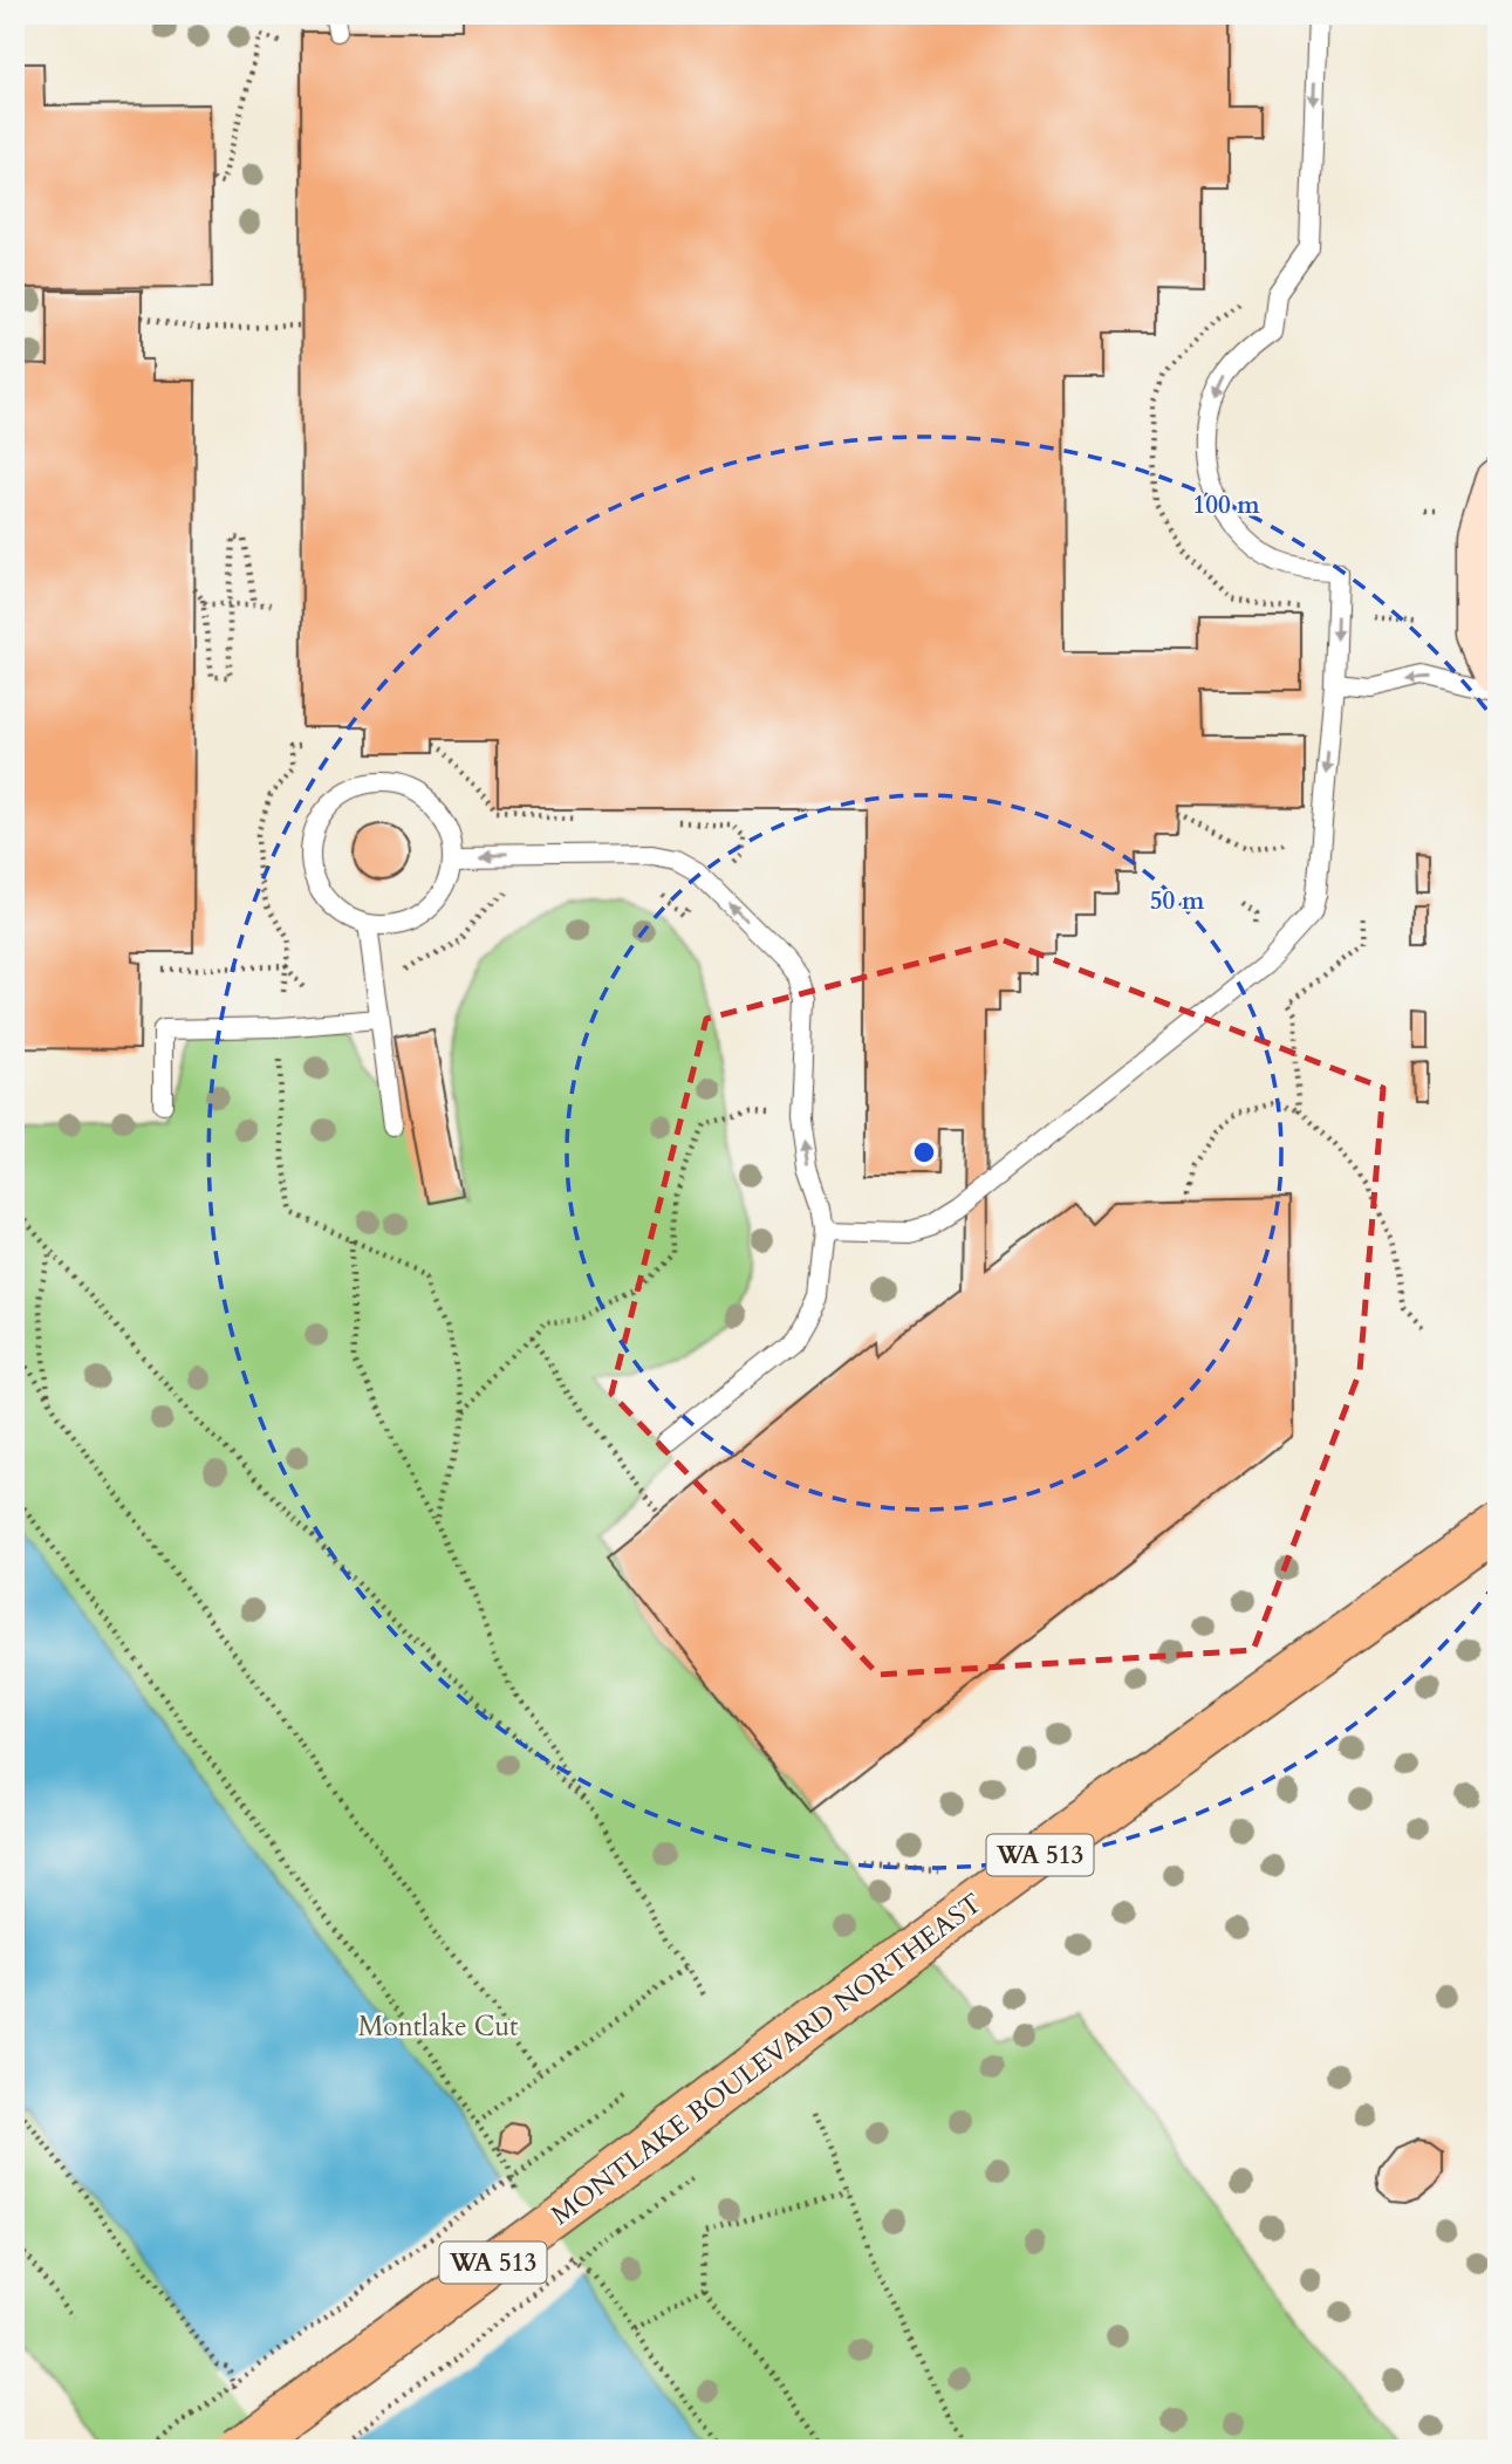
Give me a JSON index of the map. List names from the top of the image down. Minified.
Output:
{"streets":{"main road":["WA 513","MONTLAKE BOULEVARD NORTHEAST"]},"parks":["Montlake Cut"],"rings":["100 m","50 m"]}
